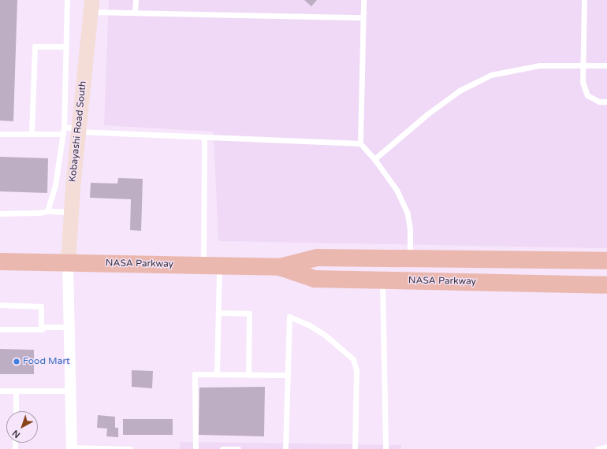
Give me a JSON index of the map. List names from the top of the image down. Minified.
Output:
{"streets":{"main road":["NASA Parkway"],"street":["Kobayashi Road South"]},"crossings":[["Kobayashi Road South","NASA Parkway"]],"places":["Food Mart"],"north":"bottom left"}
